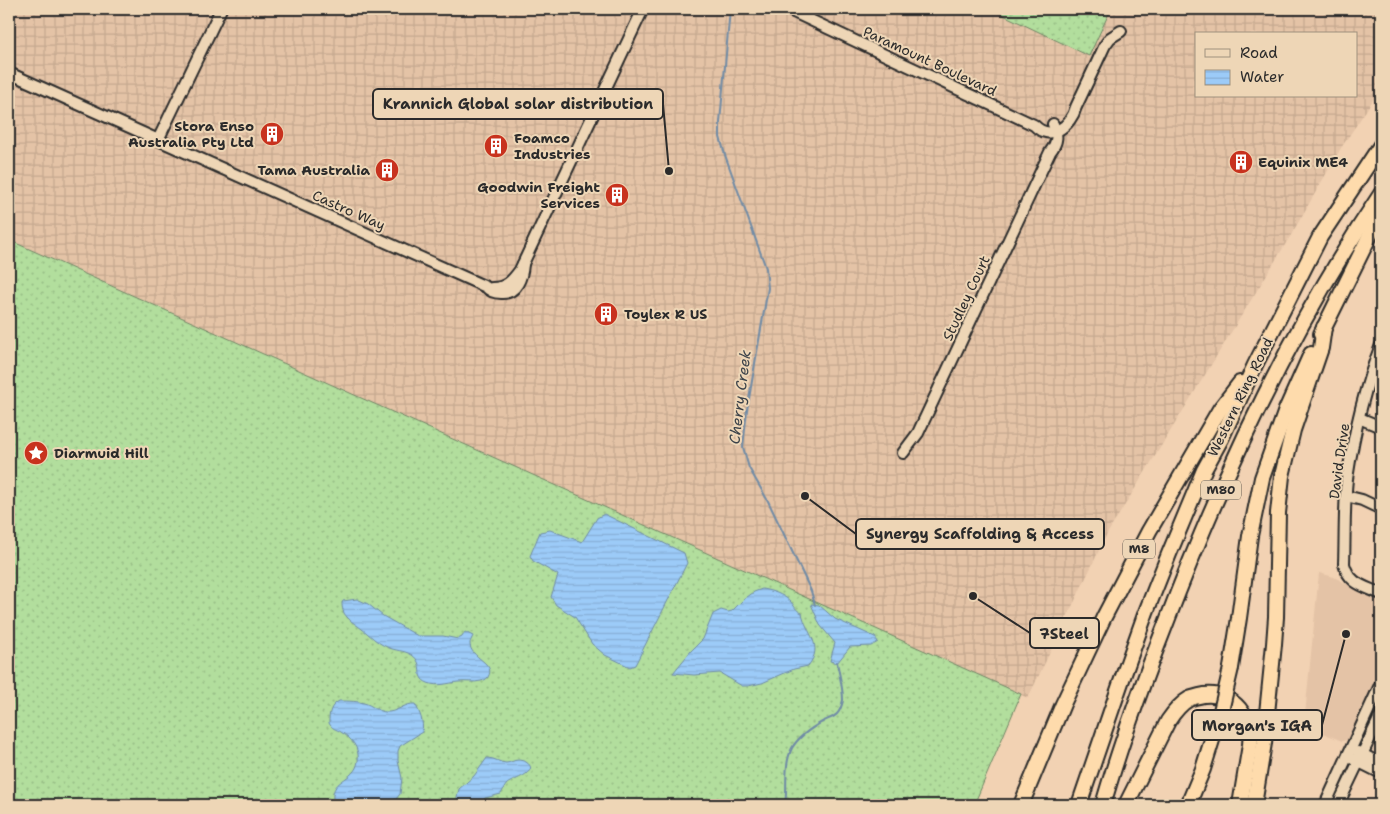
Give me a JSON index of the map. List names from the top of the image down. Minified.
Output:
{"streets":{"highway":["Western Ring Road","M80","M8"],"street":["Paramount Boulevard","Castro Way","Studley Court","David Drive"]},"crossings":[["Paramount Boulevard","Studley Court"],["Western Ring Road","M8"]],"water":["Cherry Creek"],"places":{"building":["Stora Enso Australia Pty Ltd","Foamco Industries","Equinix ME4","Tama Australia","Goodwin Freight Services","Toylex R US"],"other":["Krannich Global solar distribution","Synergy Scaffolding & Access","7Steel","Morgan's IGA"],"place":["Diarmuid Hill"]},"legend":["Road","Water"]}
